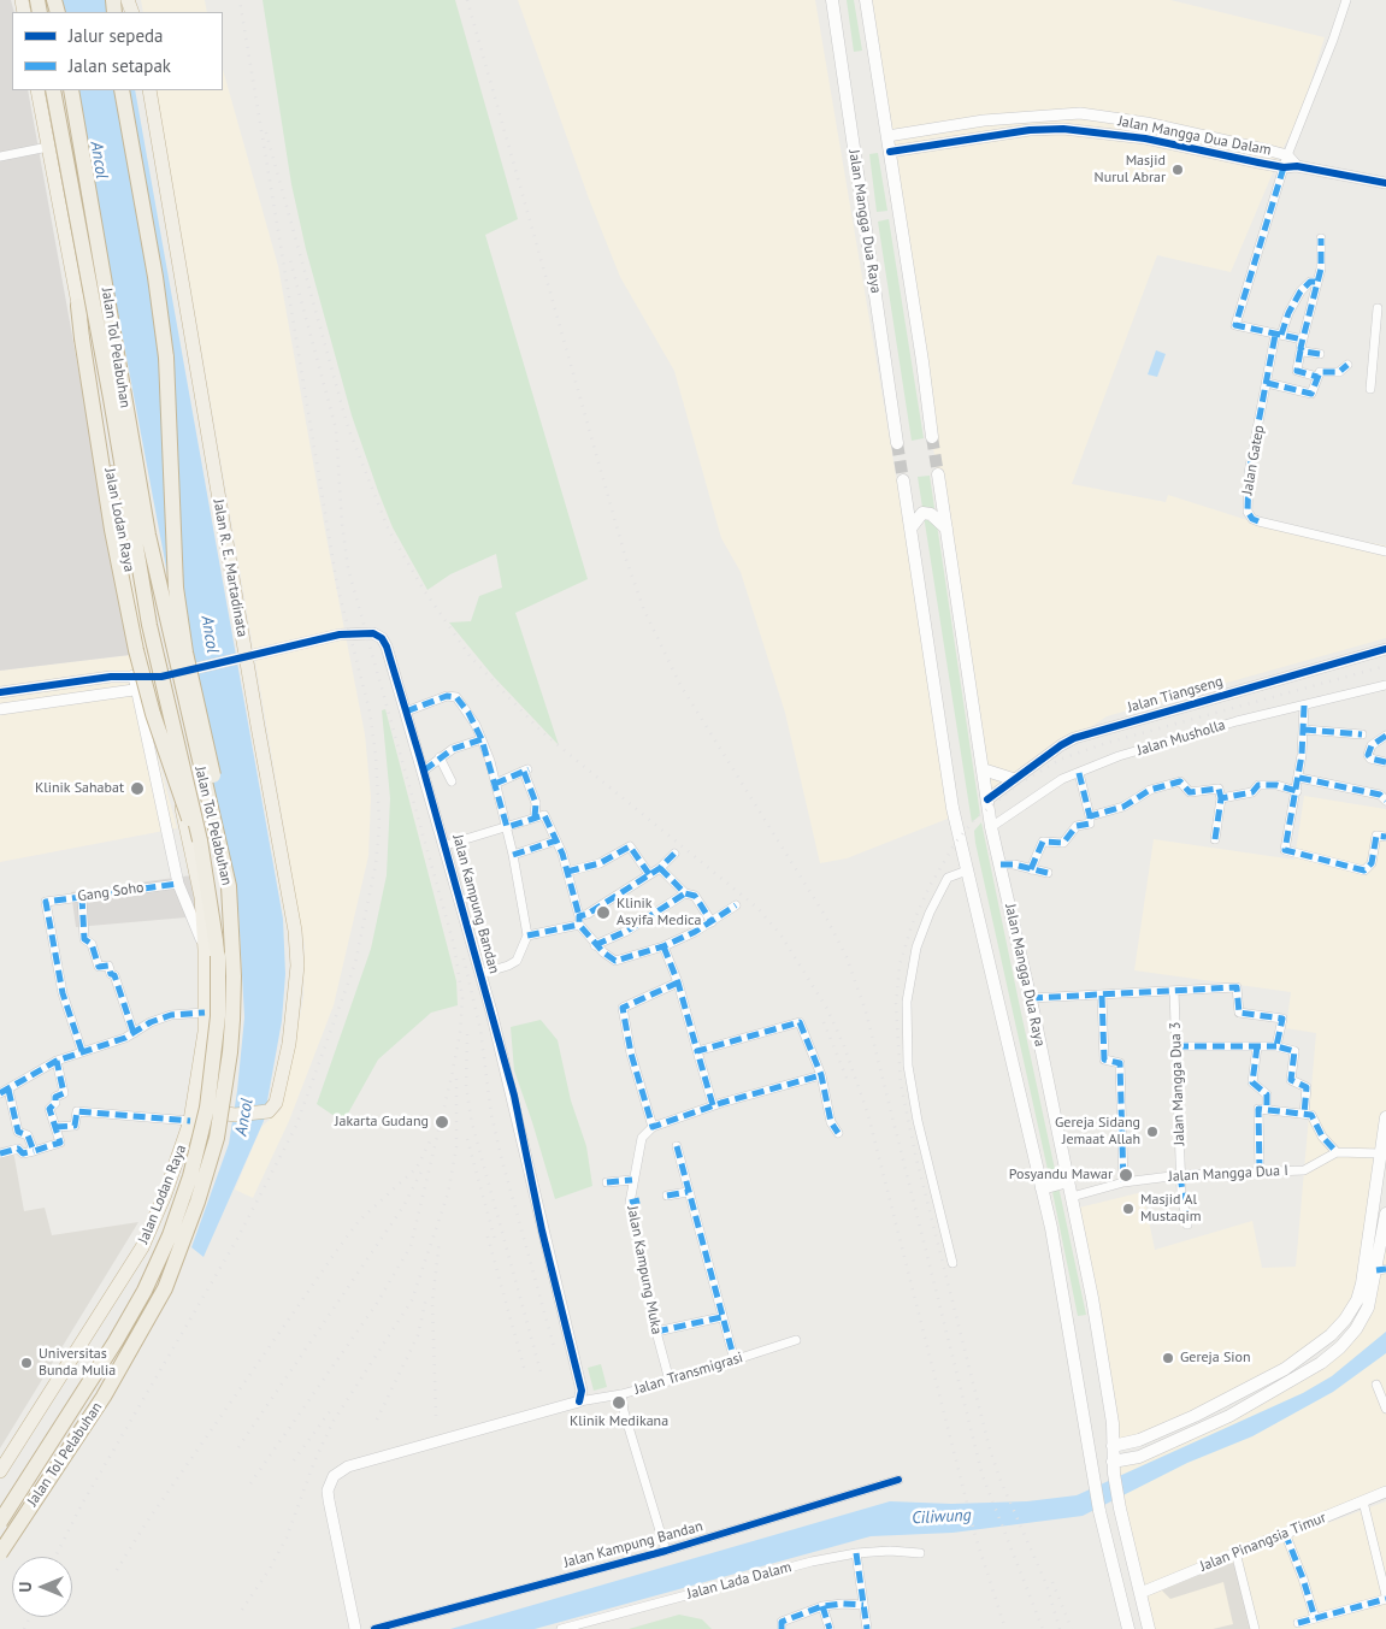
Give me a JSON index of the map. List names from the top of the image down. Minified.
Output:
{"streets":{"highway":["Jalan Tol Pelabuhan","Jalan Lodan Raya","Jalan R. E. Martadinata"],"main road":["Jalan Mangga Dua Raya"],"street":["Jalan Mangga Dua Dalam","Jalan Gatep","Jalan Tiangseng","Jalan Musholla","Gang Soho","Jalan Kampung Bandan","Jalan Mangga Dua 3","Jalan Mangga Dua I","Jalan Kampung Muka","Jalan Transmigrasi","Jalan Pinangsia Timur","Jalan Lada Dalam"]},"crossings":[["Jalan Mangga Dua Raya","Jalan Tiangseng"],["Jalan Mangga Dua Raya","Jalan Musholla"],["Jalan Mangga Dua Raya","Jalan Mangga Dua I"],["Jalan Mangga Dua Raya","Jalan Pinangsia Timur"],["Jalan Lodan Raya","Jalan R. E. Martadinata"],["Jalan Lodan Raya","Gang Soho"],["Jalan Lodan Raya","Jalan Kampung Bandan"],["Jalan R. E. Martadinata","Jalan Kampung Bandan"],["Jalan Kampung Bandan","Jalan Transmigrasi"],["Jalan Mangga Dua 3","Jalan Mangga Dua I"],["Jalan Kampung Muka","Jalan Transmigrasi"]],"water":["Ancol","Ciliwung"],"places":["Masjid Nurul Abrar","Klinik Sahabat","Klinik Asyifa Medica","Jakarta Gudang","Gereja Sidang Jemaat Allah","Posyandu Mawar","Masjid Al Mustaqim","Gereja Sion","Universitas Bunda Mulia","Klinik Medikana"],"legend":["Jalur sepeda","Jalan setapak"],"north":"left"}
